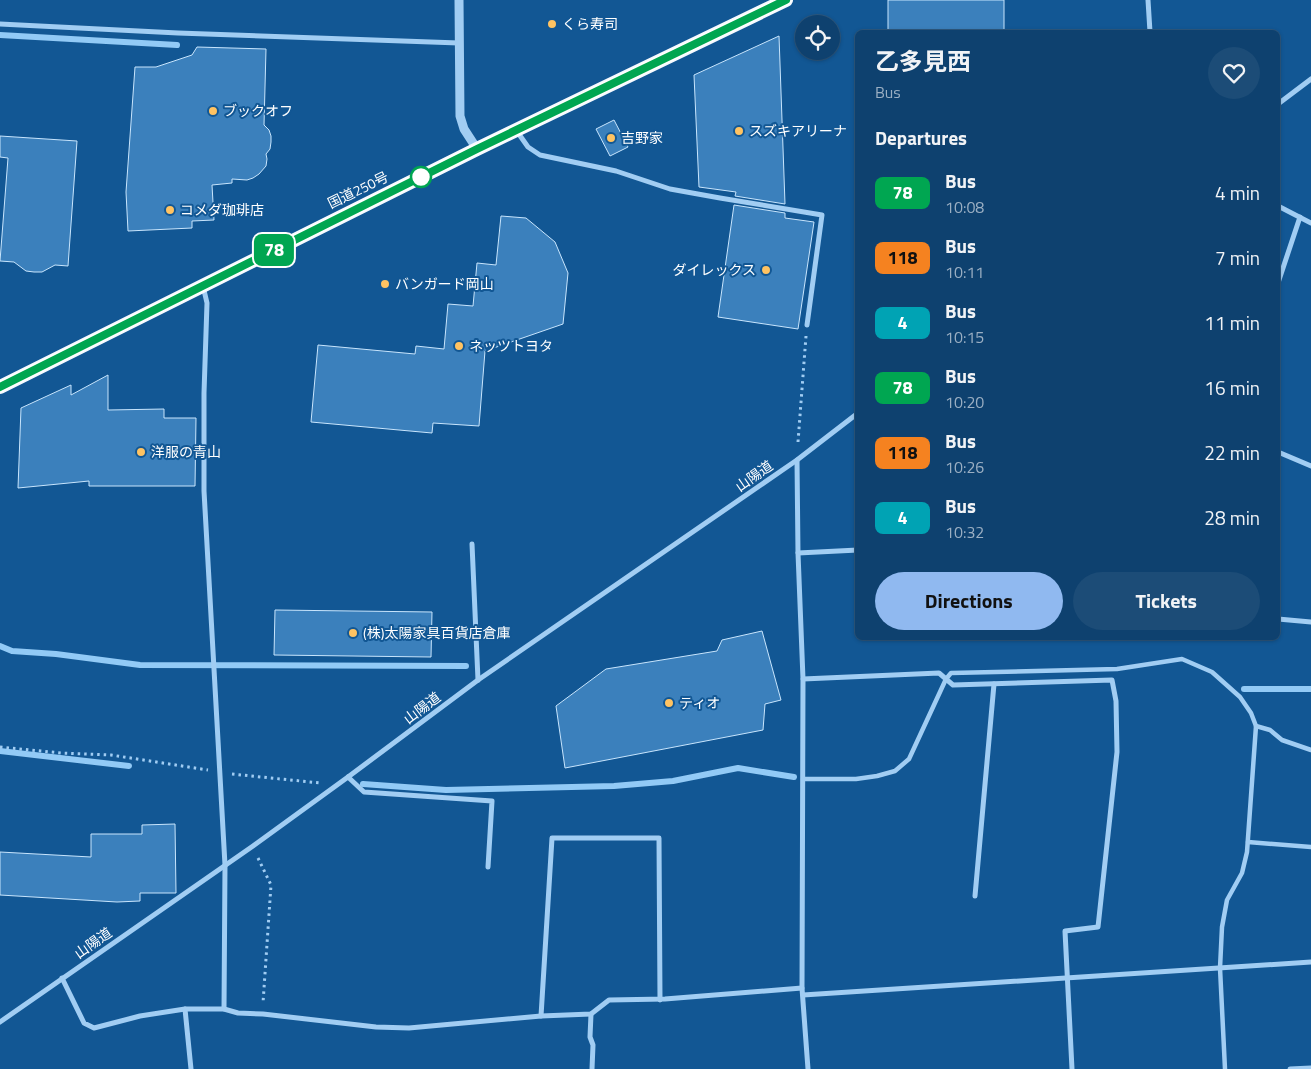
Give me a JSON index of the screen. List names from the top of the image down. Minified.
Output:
{"streets":{"highway":["国道250号"],"street":["山陽道"]},"places":["くら寿司","ブックオフ","スズキアリーナ","吉野家","コメダ珈琲店","ダイレックス","バンガード岡山","ネッツトヨタ","洋服の青山","(株)太陽家具百貨店倉庫","ティオ"],"lines":["bus line 78"],"page":{"on_map":"78","heading":[["乙多見西","Bus"],"Departures"],"list":[{"mark":"78","name":"Bus","note":"10:08","value":"4 min"},{"mark":"118","name":"Bus","note":"10:11","value":"7 min"},{"mark":"4","name":"Bus","note":"10:15","value":"11 min"},{"mark":"78","name":"Bus","note":"10:20","value":"16 min"},{"mark":"118","name":"Bus","note":"10:26","value":"22 min"},{"mark":"4","name":"Bus","note":"10:32","value":"28 min"}],"buttons":["Directions","Tickets"]}}
